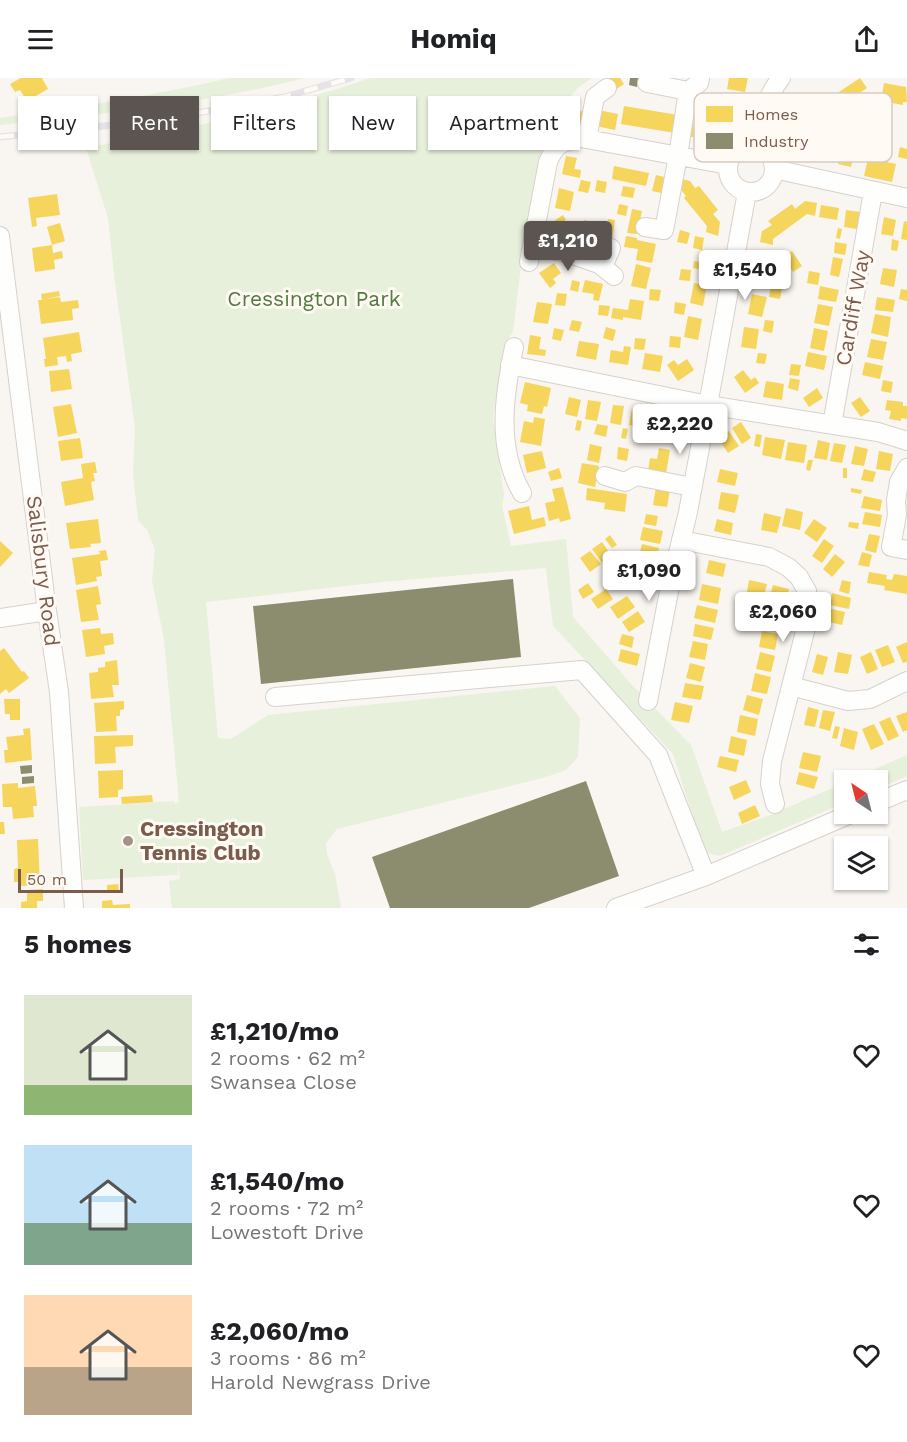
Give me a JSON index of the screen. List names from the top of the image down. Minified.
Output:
{"streets":{"street":["Cardiff Way","Salisbury Road"]},"parks":["Cressington Park"],"places":["Cressington Tennis Club"],"legend":["Homes","Industry"],"scale_bar":"50 m","north":"top left","page":{"header":"Homiq","chip":["Buy","Rent","Filters","New","Apartment"],"price":["£1,210","£1,540","£2,220","£1,090","£2,060"],"scale":"50 m","heading":"5 homes","list":[{"name":"£1,210/mo","note":"2 rooms · 62 m² · Swansea Close"},{"name":"£1,540/mo","note":"2 rooms · 72 m² · Lowestoft Drive"},{"name":"£2,060/mo","note":"3 rooms · 86 m² · Harold Newgrass Drive"}]}}
